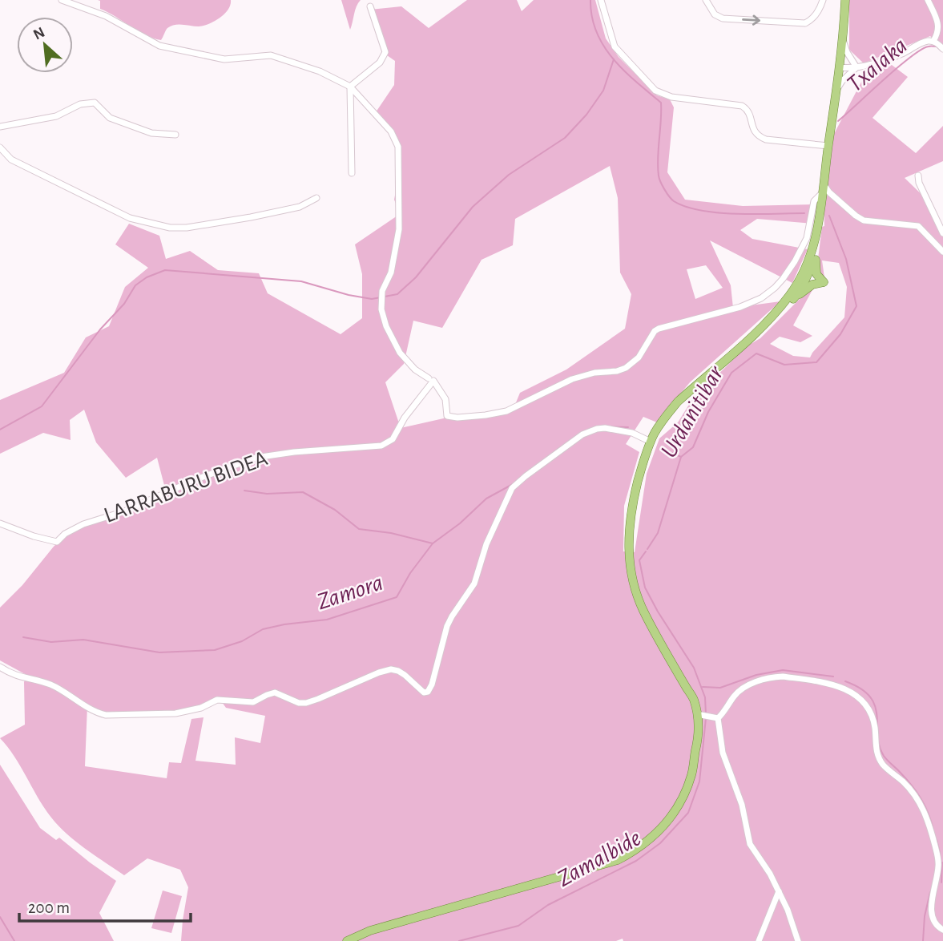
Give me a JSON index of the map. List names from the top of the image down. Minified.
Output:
{"streets":{"street":["LARRABURU BIDEA"]},"water":["Txalaka","Urdanitibar","Zamora","Zamalbide"],"scale_bar":"200 m","north":"top left"}
